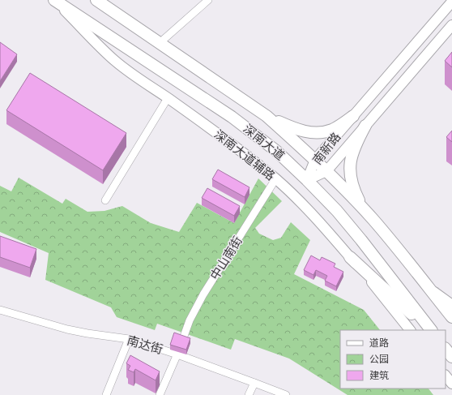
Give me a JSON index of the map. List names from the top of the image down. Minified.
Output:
{"streets":{"main road":["深南大道","南新路","深南大道辅路"],"street":["中山南街","南达街"]},"crossings":[["深南大道","南新路"],["深南大道","深南大道辅路"],["深南大道辅路","中山南街"]],"legend":["道路","公园","建筑"]}
